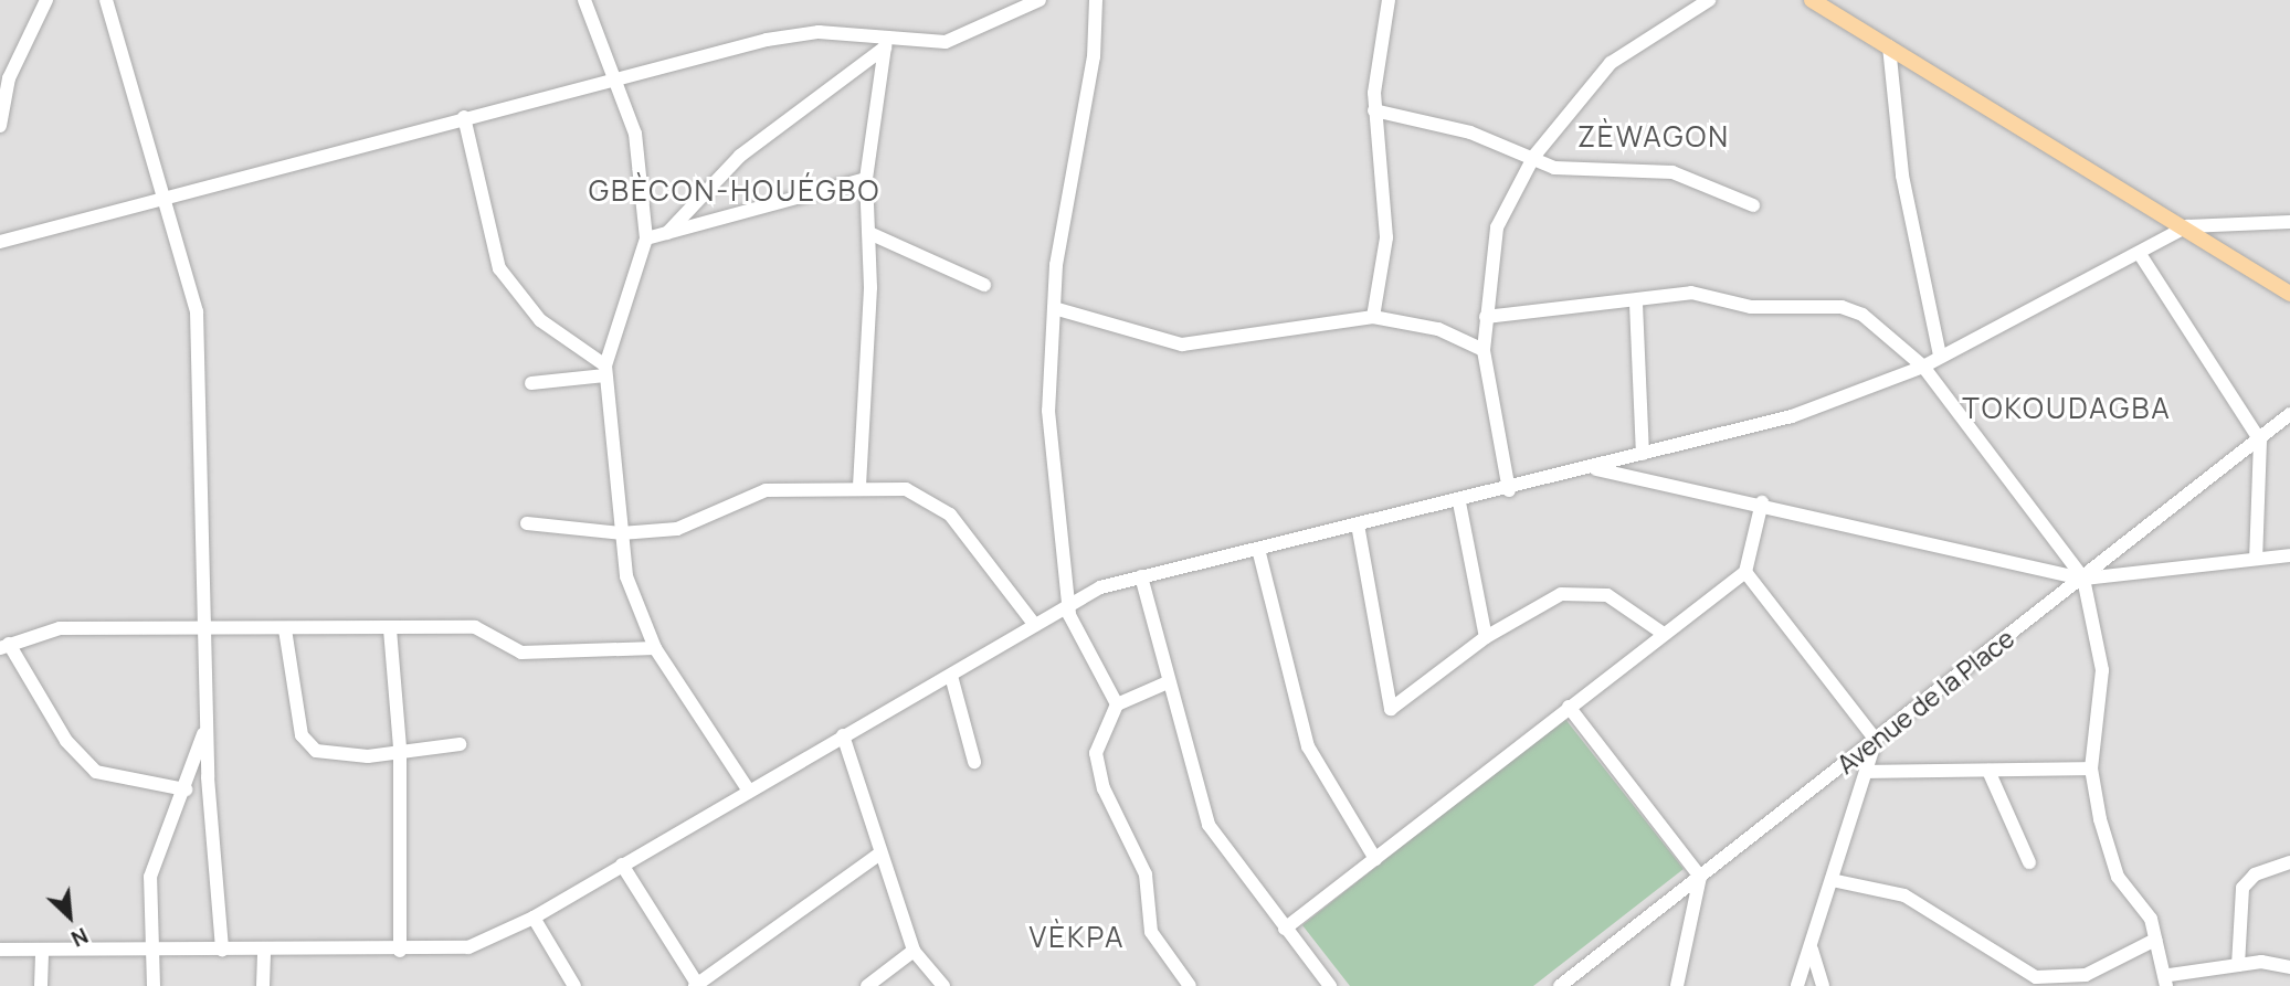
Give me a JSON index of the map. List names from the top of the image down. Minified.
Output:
{"streets":{"street":["Avenue de la Place"]},"districts":["ZÈWAGON","GBÈCON-HOUÉGBO","TOKOUDAGBA","VÈKPA"],"north":"bottom right"}
